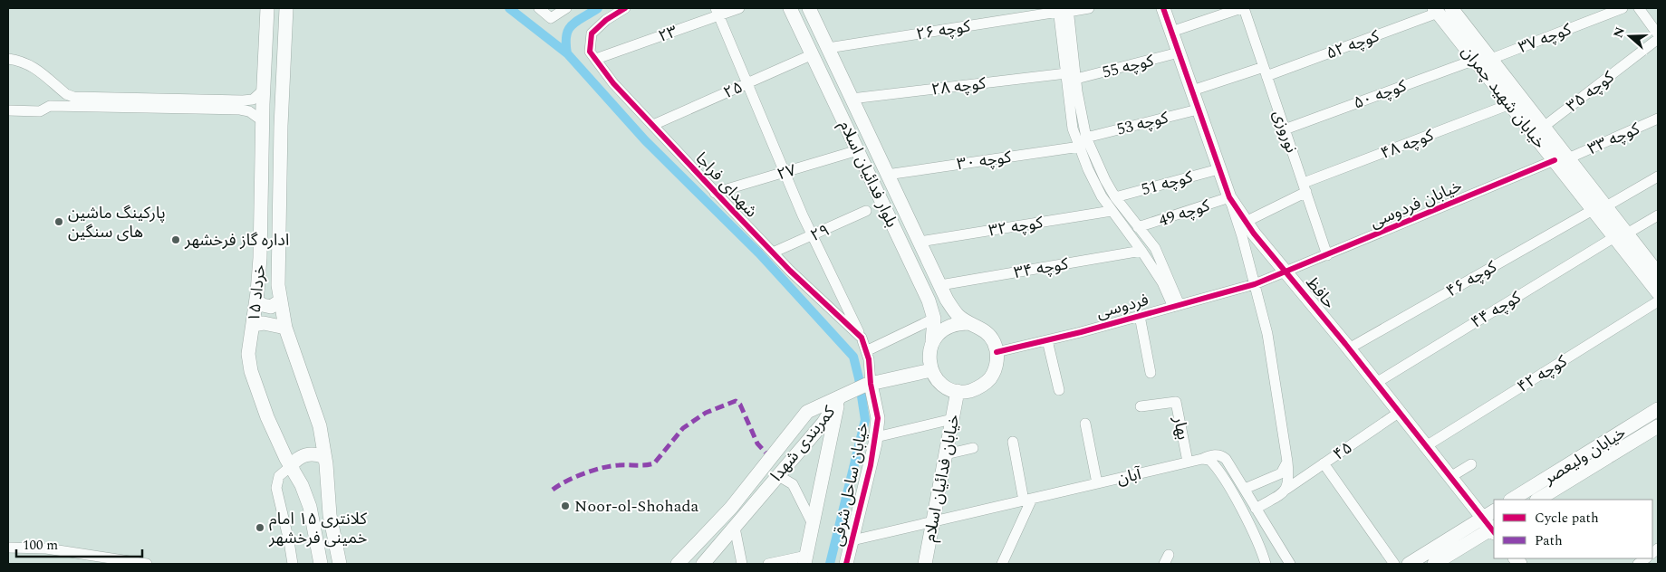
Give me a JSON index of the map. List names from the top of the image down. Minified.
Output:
{"streets":{"main road":["خیابان شهید چمران","بلوار فدائیان اسلام","حافظ","۱۵ خرداد","کمربندی شهدا","خیابان ولیعصر","خیابان فدائیان اسلام","خیابان ساحل شرقی"],"street":["کوچه ۲۶","۲۳","کوچه ۳۷","کوچه ۵۲","کوچه 55","کوچه ۲۸","۲۵","کوچه ۳۵","کوچه ۵۰","کوچه 53","نوروزی","کوچه ۳۳","کوچه ۴۸","کوچه ۳۰","۲۷","کوچه 51","شهدای فراجا","خیابان فردوسی","کوچه 49","کوچه ۳۲","۲۹","کوچه ۳۴","کوچه ۴۶","فردوسی","کوچه ۴۴","کوچه ۴۲","بهار","۴۵","آبان"]},"crossings":[["کوچه ۲۶","بلوار فدائیان اسلام"],["۲۳","شهدای فراجا"],["کوچه ۵۲","خیابان شهید چمران"],["کوچه ۵۲","نوروزی"],["کوچه ۵۲","حافظ"],["کوچه 55","حافظ"],["کوچه ۲۸","بلوار فدائیان اسلام"],["۲۵","بلوار فدائیان اسلام"],["۲۵","شهدای فراجا"],["کوچه ۵۰","خیابان شهید چمران"],["کوچه ۵۰","نوروزی"],["خیابان شهید چمران","کوچه ۴۸"],["خیابان شهید چمران","خیابان فردوسی"],["خیابان شهید چمران","کوچه ۴۶"],["کوچه 53","حافظ"],["نوروزی","کوچه ۴۸"],["نوروزی","خیابان فردوسی"],["کوچه ۴۸","حافظ"],["کوچه ۳۰","بلوار فدائیان اسلام"],["۲۷","بلوار فدائیان اسلام"],["۲۷","شهدای فراجا"],["بلوار فدائیان اسلام","کوچه ۳۲"],["بلوار فدائیان اسلام","کوچه ۳۴"],["بلوار فدائیان اسلام","فردوسی"],["بلوار فدائیان اسلام","خیابان فدائیان اسلام"],["کوچه 51","حافظ"],["شهدای فراجا","۲۹"],["شهدای فراجا","خیابان ساحل شرقی"],["خیابان فردوسی","حافظ"],["خیابان فردوسی","فردوسی"],["کوچه 49","حافظ"],["کوچه ۴۶","حافظ"],["حافظ","کوچه ۴۴"],["حافظ","کوچه ۴۲"],["حافظ","۴۵"],["فردوسی","خیابان فدائیان اسلام"],["بهار","آبان"],["کمربندی شهدا","خیابان ساحل شرقی"],["آبان","خیابان فدائیان اسلام"],["آبان","خیابان ساحل شرقی"]],"places":["پارکینگ ماشین های سنگین","اداره گاز فرخشهر","Noor-ol-Shohada","کلانتری ۱۵ امام خمینی فرخشهر"],"legend":["Cycle path","Path"],"scale_bar":"100 m","north":"left"}
